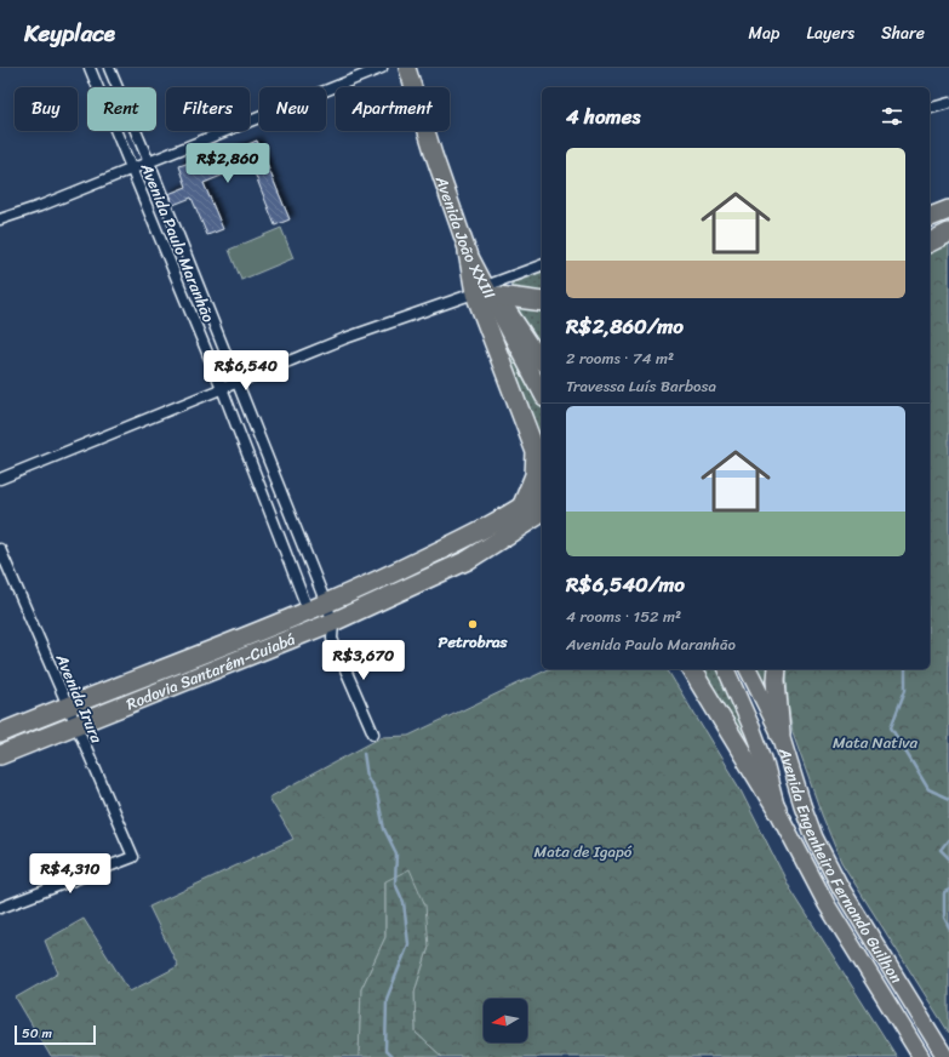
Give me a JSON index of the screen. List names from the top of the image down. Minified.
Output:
{"streets":{"highway":["Rodovia Santarém-Cuiabá"],"main road":["Avenida João XXIII","Avenida Engenheiro Fernando Guilhon"],"street":["Avenida Paulo Maranhão","Avenida Irura"]},"crossings":[["Avenida Paulo Maranhão","Rodovia Santarém-Cuiabá"],["Rodovia Santarém-Cuiabá","Avenida Irura"]],"parks":["Mata Nativa","Mata de Igapó"],"places":["Petrobras"],"scale_bar":"50 m","north":"left","page":{"header":"Keyplace","nav":["Map","Layers","Share"],"chip":["Buy","Rent","Filters","New","Apartment"],"heading":"4 homes","price":["R$2,860","R$6,540","R$3,670","R$4,310"],"list":[{"name":"R$2,860/mo","note":"2 rooms · 74 m² · Travessa Luís Barbosa"},{"name":"R$6,540/mo","note":"4 rooms · 152 m² · Avenida Paulo Maranhão"}],"scale":"50 m"}}
